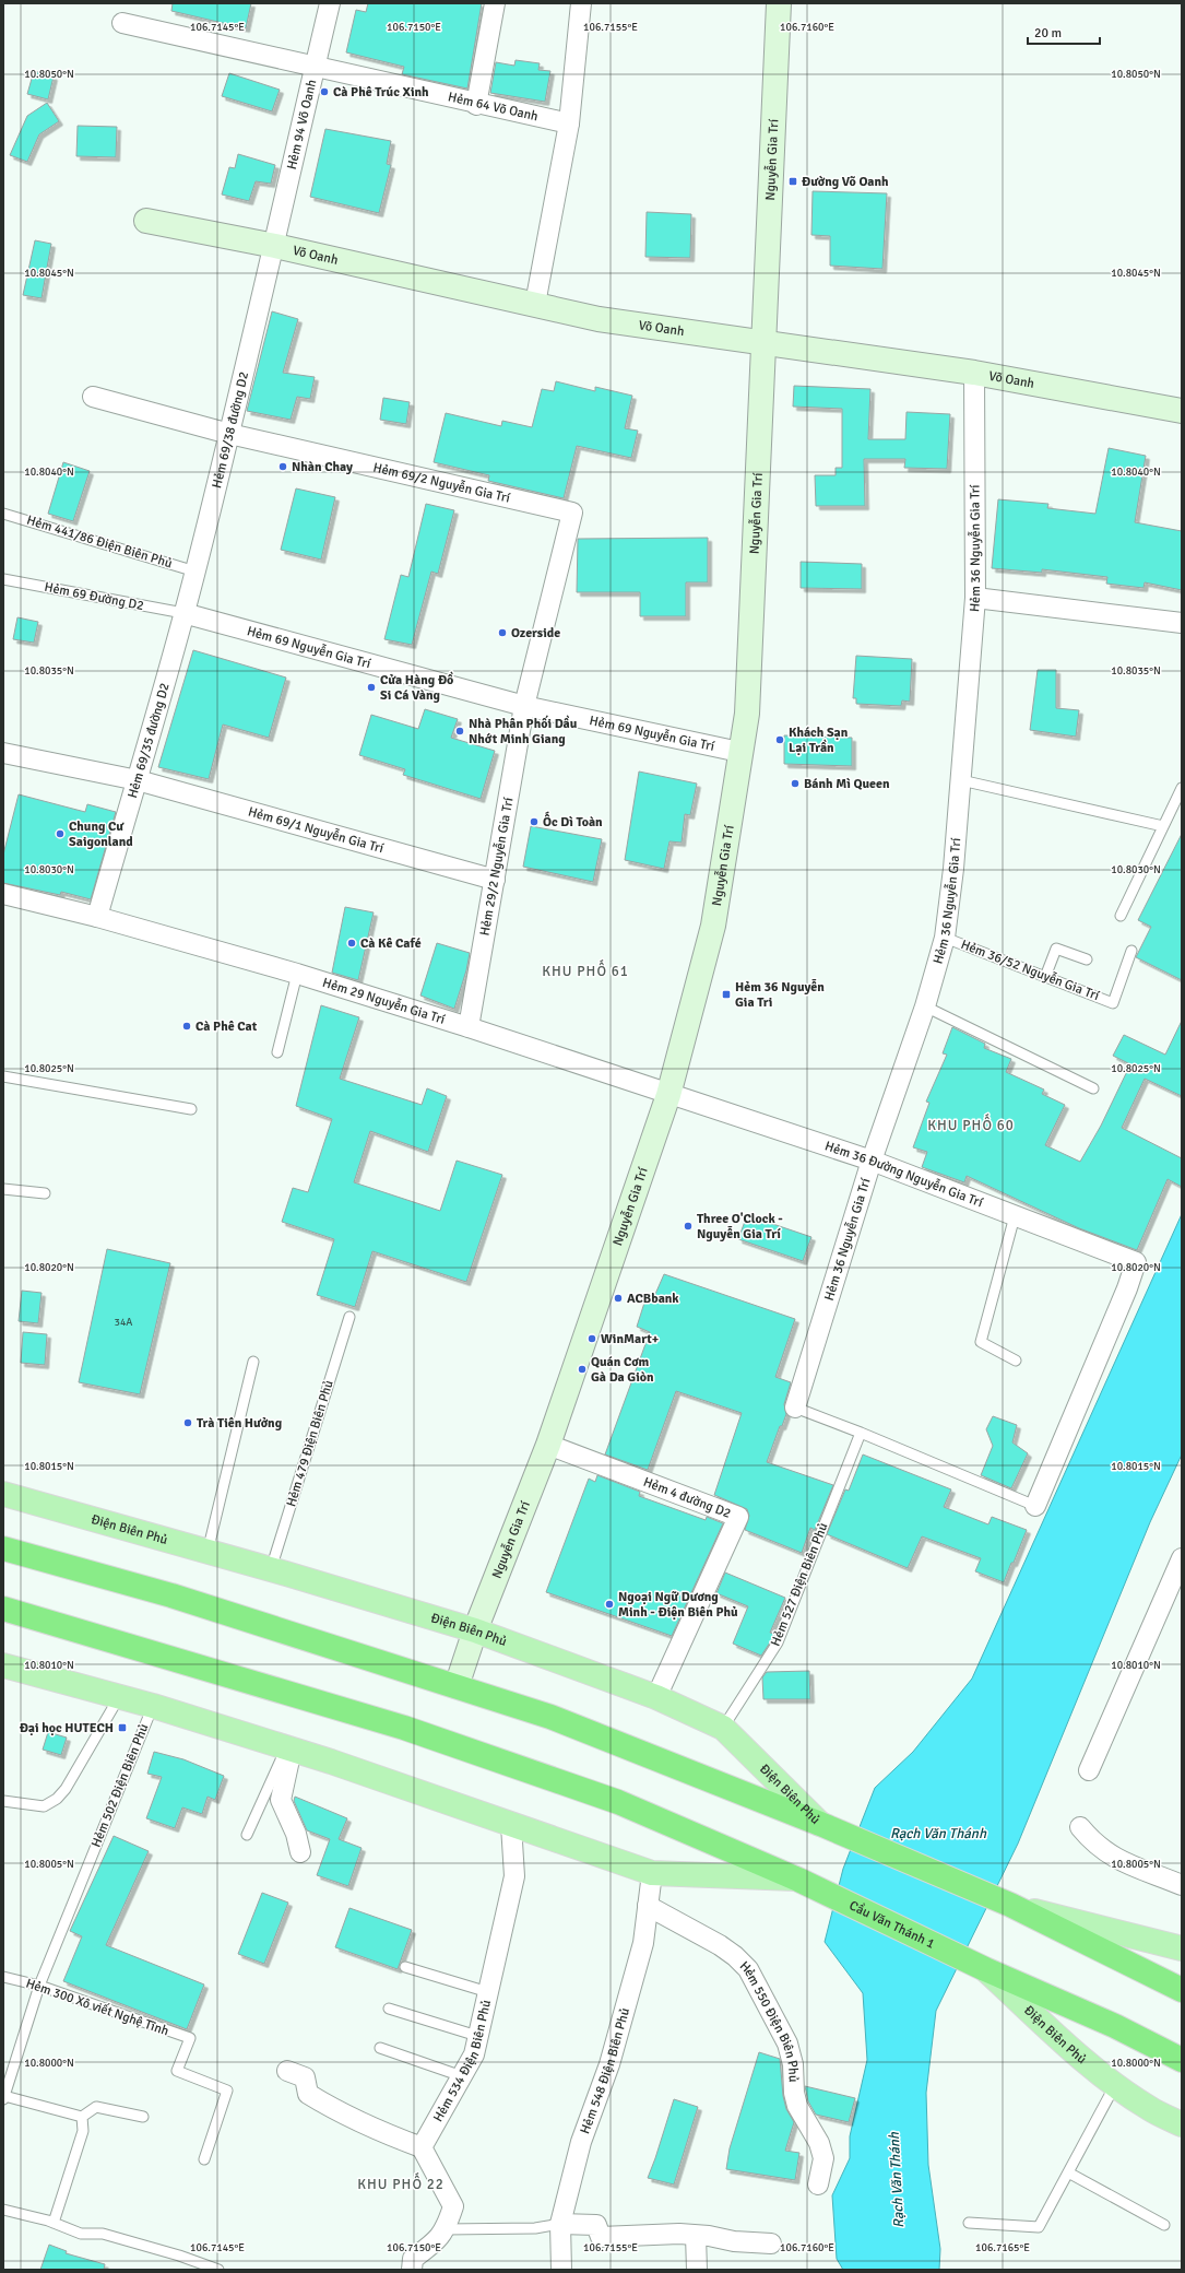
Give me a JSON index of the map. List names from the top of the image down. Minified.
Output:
{"streets":{"highway":["Điện Biên Phủ","Cầu Văn Thánh 1"],"street":["Hẻm 64 Võ Oanh","Hẻm 94 Võ Oanh","Nguyễn Gia Trí","Võ Oanh","Hẻm 69/38 đường D2","Hẻm 69/2 Nguyễn Gia Trí","Hẻm 36 Nguyễn Gia Trí","Hẻm 69 Nguyễn Gia Trí","Hẻm 69/35 đường D2","Hẻm 69/1 Nguyễn Gia Trí","Hẻm 29/2 Nguyễn Gia Trí","Hẻm 29 Nguyễn Gia Trí","Hẻm 36 Đường Nguyễn Gia Trí","Hẻm 4 đường D2","Hẻm 550 Điện Biên Phủ","Hẻm 534 Điện Biên Phủ","Hẻm 548 Điện Biên Phủ"],"lane":["Hẻm 441/86 Điện Biên Phủ","Hẻm 69 Đường D2","Hẻm 36/52 Nguyễn Gia Trí","Hẻm 479 Điện Biên Phủ","Hẻm 527 Điện Biên Phủ","Hẻm 502 Điện Biên Phủ","Hẻm 300 Xô viết Nghệ Tĩnh"]},"crossings":[["Hẻm 64 Võ Oanh","Hẻm 94 Võ Oanh"],["Hẻm 94 Võ Oanh","Võ Oanh"],["Hẻm 94 Võ Oanh","Hẻm 69/38 đường D2"],["Nguyễn Gia Trí","Võ Oanh"],["Nguyễn Gia Trí","Hẻm 69 Nguyễn Gia Trí"],["Nguyễn Gia Trí","Hẻm 29 Nguyễn Gia Trí"],["Nguyễn Gia Trí","Hẻm 36 Đường Nguyễn Gia Trí"],["Nguyễn Gia Trí","Hẻm 4 đường D2"],["Nguyễn Gia Trí","Điện Biên Phủ"],["Võ Oanh","Hẻm 69/38 đường D2"],["Võ Oanh","Hẻm 36 Nguyễn Gia Trí"],["Hẻm 69/38 đường D2","Hẻm 69/2 Nguyễn Gia Trí"],["Hẻm 69/38 đường D2","Hẻm 441/86 Điện Biên Phủ"],["Hẻm 69/38 đường D2","Hẻm 69 Đường D2"],["Hẻm 69/38 đường D2","Hẻm 69 Nguyễn Gia Trí"],["Hẻm 69/38 đường D2","Hẻm 69/35 đường D2"],["Hẻm 69/2 Nguyễn Gia Trí","Hẻm 69 Nguyễn Gia Trí"],["Hẻm 69/2 Nguyễn Gia Trí","Hẻm 29/2 Nguyễn Gia Trí"],["Hẻm 36 Nguyễn Gia Trí","Hẻm 36/52 Nguyễn Gia Trí"],["Hẻm 36 Nguyễn Gia Trí","Hẻm 36 Đường Nguyễn Gia Trí"],["Hẻm 69 Đường D2","Hẻm 69 Nguyễn Gia Trí"],["Hẻm 69 Đường D2","Hẻm 69/35 đường D2"],["Hẻm 69 Nguyễn Gia Trí","Hẻm 69/35 đường D2"],["Hẻm 69 Nguyễn Gia Trí","Hẻm 29/2 Nguyễn Gia Trí"],["Hẻm 69/35 đường D2","Hẻm 69/1 Nguyễn Gia Trí"],["Hẻm 69/35 đường D2","Hẻm 29 Nguyễn Gia Trí"],["Hẻm 69/1 Nguyễn Gia Trí","Hẻm 29/2 Nguyễn Gia Trí"],["Hẻm 29/2 Nguyễn Gia Trí","Hẻm 29 Nguyễn Gia Trí"],["Hẻm 29 Nguyễn Gia Trí","Hẻm 36 Đường Nguyễn Gia Trí"],["Hẻm 479 Điện Biên Phủ","Điện Biên Phủ"],["Hẻm 4 đường D2","Điện Biên Phủ"],["Điện Biên Phủ","Hẻm 527 Điện Biên Phủ"],["Điện Biên Phủ","Cầu Văn Thánh 1"],["Hẻm 502 Điện Biên Phủ","Hẻm 300 Xô viết Nghệ Tĩnh"],["Hẻm 550 Điện Biên Phủ","Hẻm 548 Điện Biên Phủ"]],"districts":["KHU PHỐ 61","KHU PHỐ 60","KHU PHỐ 22"],"water":["Rạch Văn Thánh"],"places":{"other":["Cà Phê Trúc Xinh","Nhàn Chay","Ozerside","Cửa Hàng Đồ Si Cá Vàng","Nhà Phân Phối Dầu Nhớt Minh Giang","Khách Sạn Lại Trần","Bánh Mì Queen","Ốc Dì Toàn","Chung Cư Saigonland","Cà Kê Café","Cà Phê Cat","Three O'Clock - Nguyễn Gia Trí","ACBbank","WinMart+","Quán Cơm Gà Da Giòn","Trà Tiên Hưởng","Ngoại Ngữ Dương Minh - Điện Biên Phủ"],"transit":["Đường Võ Oanh","Hẻm 36 Nguyễn Gia Tri","Đại học HUTECH"]},"house_numbers":["34A"],"scale_bar":"20 m","coordinates":["106.7145°E","106.7150°E","106.7155°E","106.7160°E","10.8050°N","10.8045°N","10.8040°N","10.8035°N","10.8030°N","10.8025°N","10.8020°N","10.8015°N","10.8010°N","10.8005°N","10.8000°N","106.7165°E"]}
